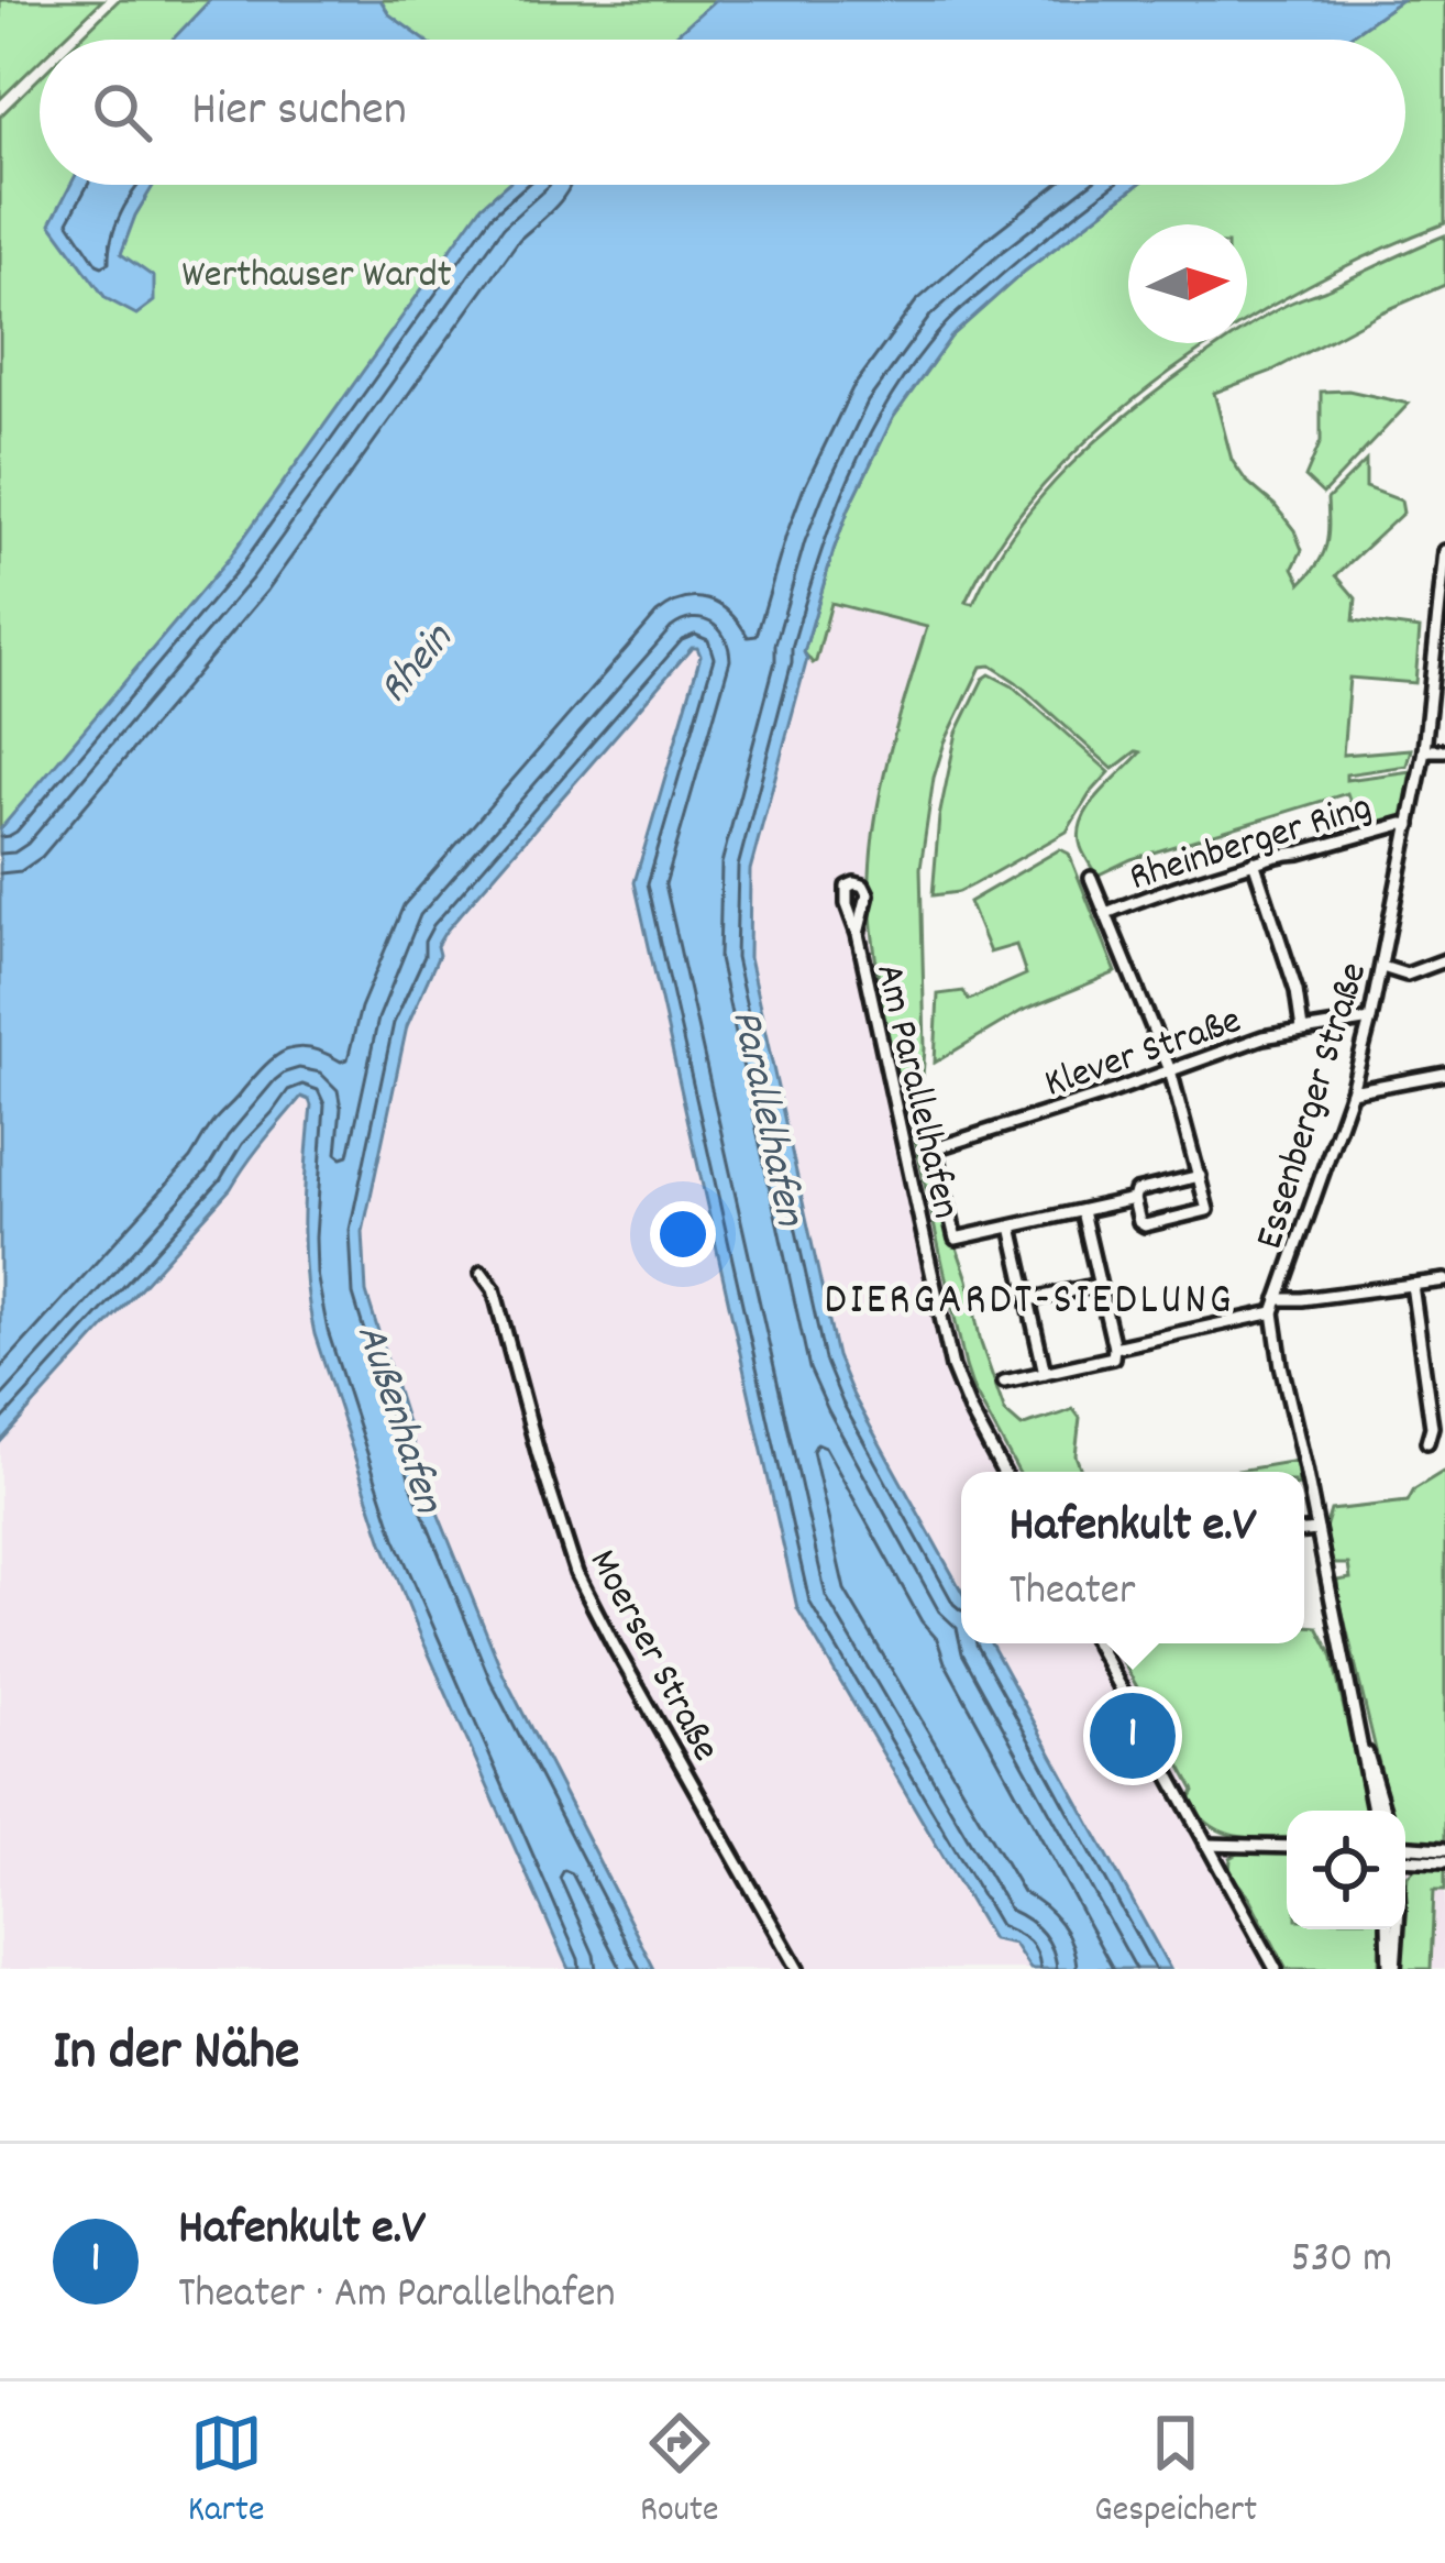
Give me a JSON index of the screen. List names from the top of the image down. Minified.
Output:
{"streets":{"street":["Rheinberger Ring","Klever Straße","Am Parallelhafen","Essenberger Straße","Moerser Straße"]},"crossings":[["Rheinberger Ring","Klever Straße"],["Rheinberger Ring","Essenberger Straße"],["Klever Straße","Essenberger Straße"]],"districts":["DIERGARDT-SIEDLUNG"],"water":["Rhein","Parallelhafen","Außenhafen"],"parks":["Werthauser Wardt"],"north":"right","page":{"search":"Hier suchen","popup":["Hafenkult e.V","Theater"],"pins":"1","heading":"In der Nähe","list":[{"mark":"1","name":"Hafenkult e.V","note":"Theater · Am Parallelhafen","value":"530 m"}],"nav":["Karte","Route","Gespeichert"]}}
